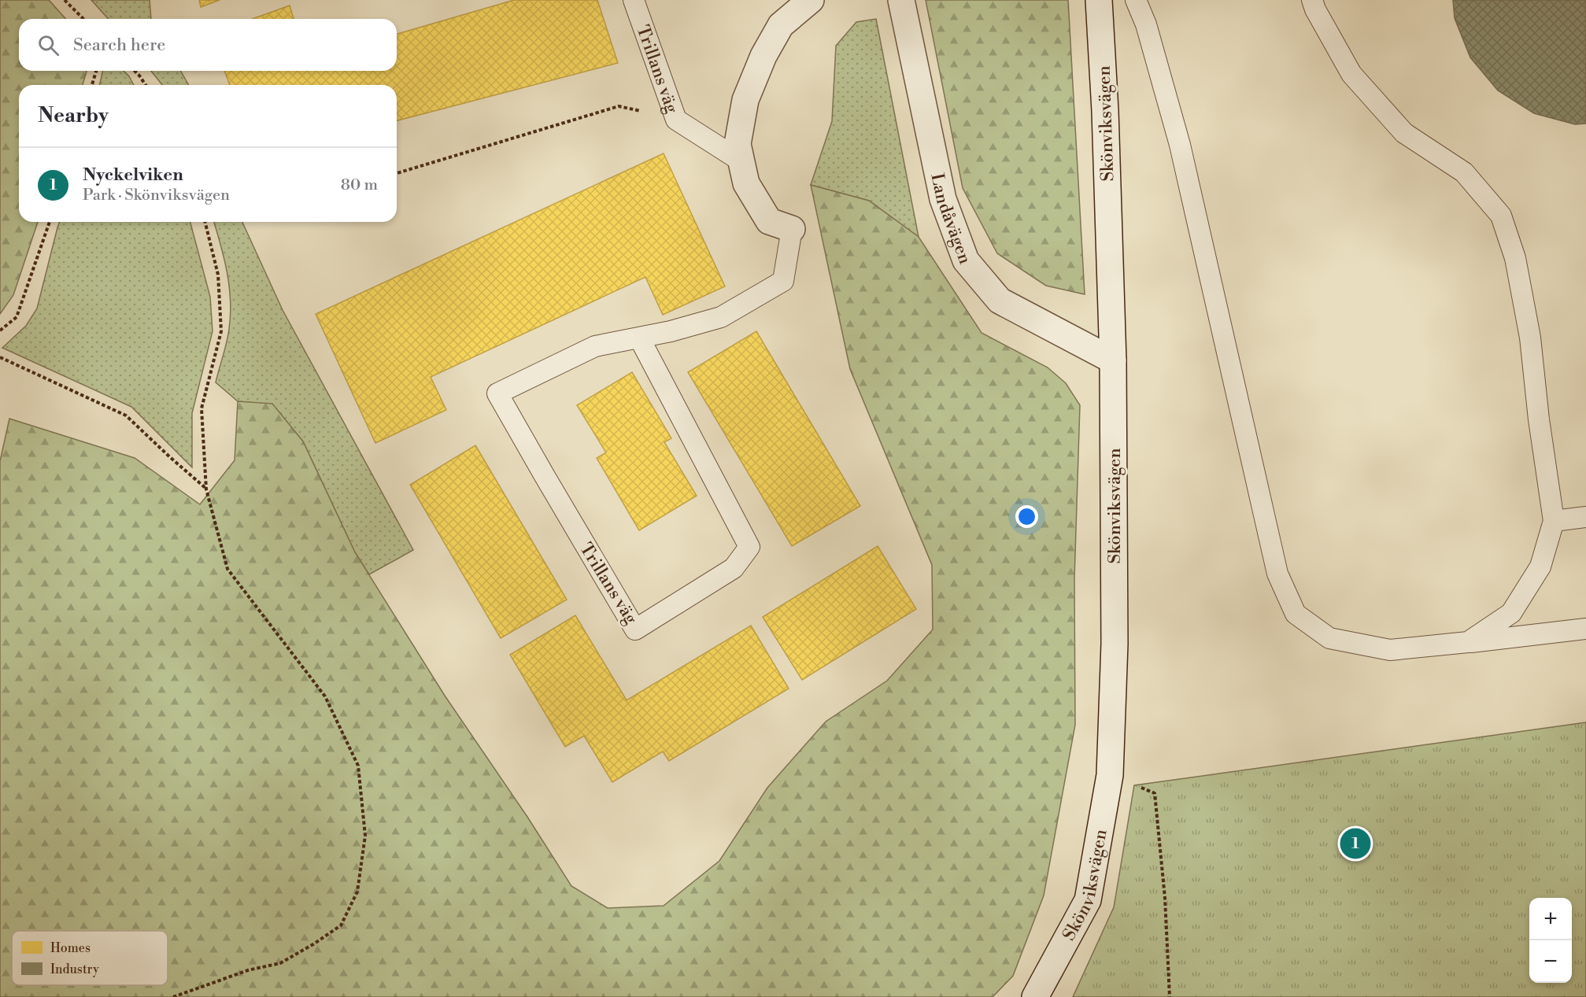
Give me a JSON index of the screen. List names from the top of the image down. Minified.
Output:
{"streets":{"street":["Trillans väg","Skönviksvägen","Landåvägen"]},"crossings":[["Skönviksvägen","Landåvägen"]],"legend":["Homes","Industry"],"page":{"search":"Search here","heading":"Nearby","list":[{"mark":"1","name":"Nyckelviken","note":"Park · Skönviksvägen","value":"80 m"}],"pins":"1","map_buttons":["+","−"]}}
